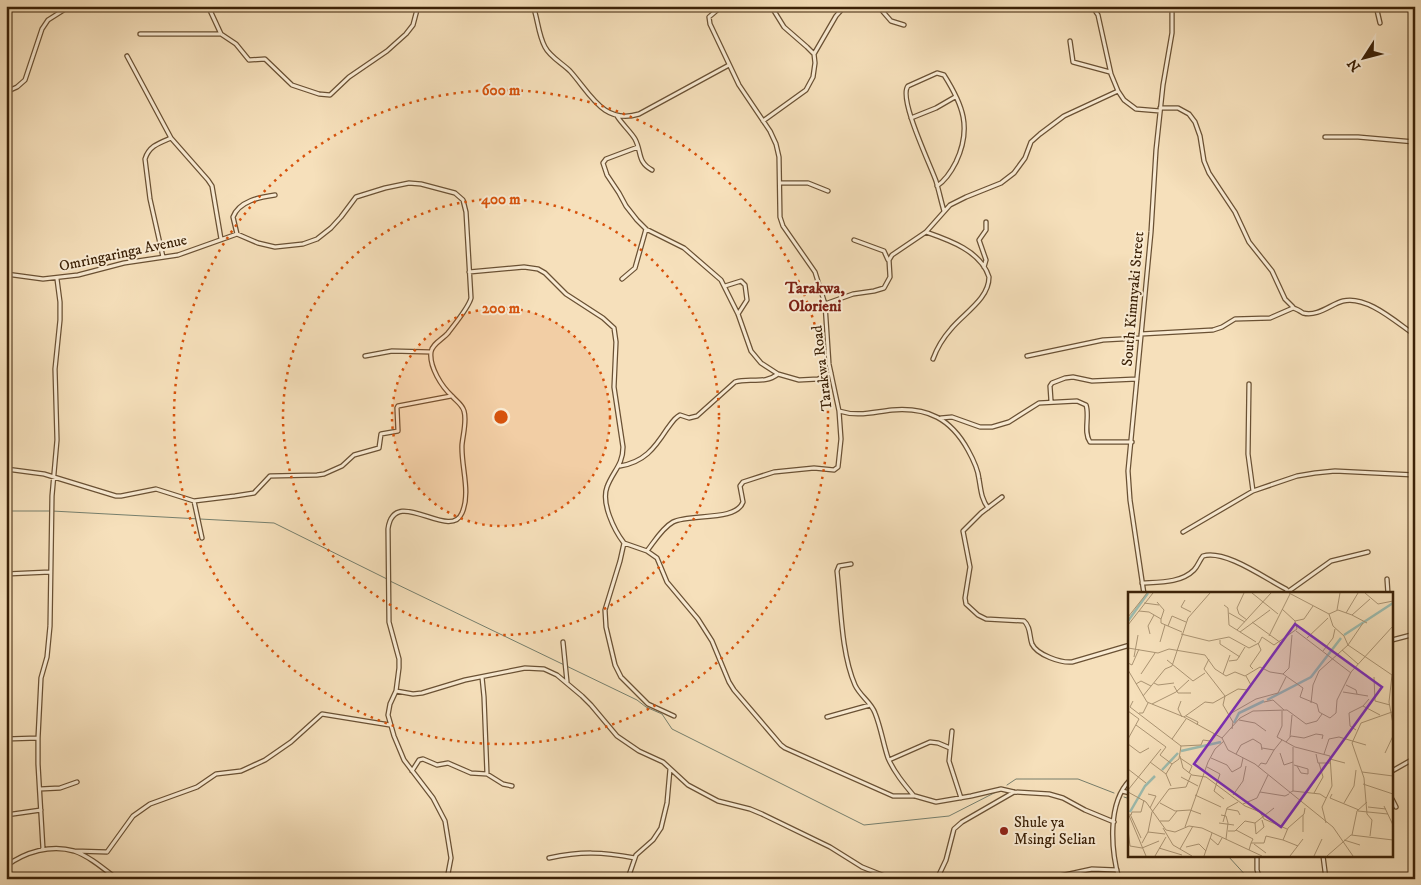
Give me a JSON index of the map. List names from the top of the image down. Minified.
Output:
{"streets":{"street":["Omringaringa Avenue","South Kimnyaki Street","Tarakwa Road"]},"districts":["Tarakwa, Olorieni"],"places":["Shule ya Msingi Selian"],"north":"bottom left","rings":["600 m","400 m","200 m"]}
